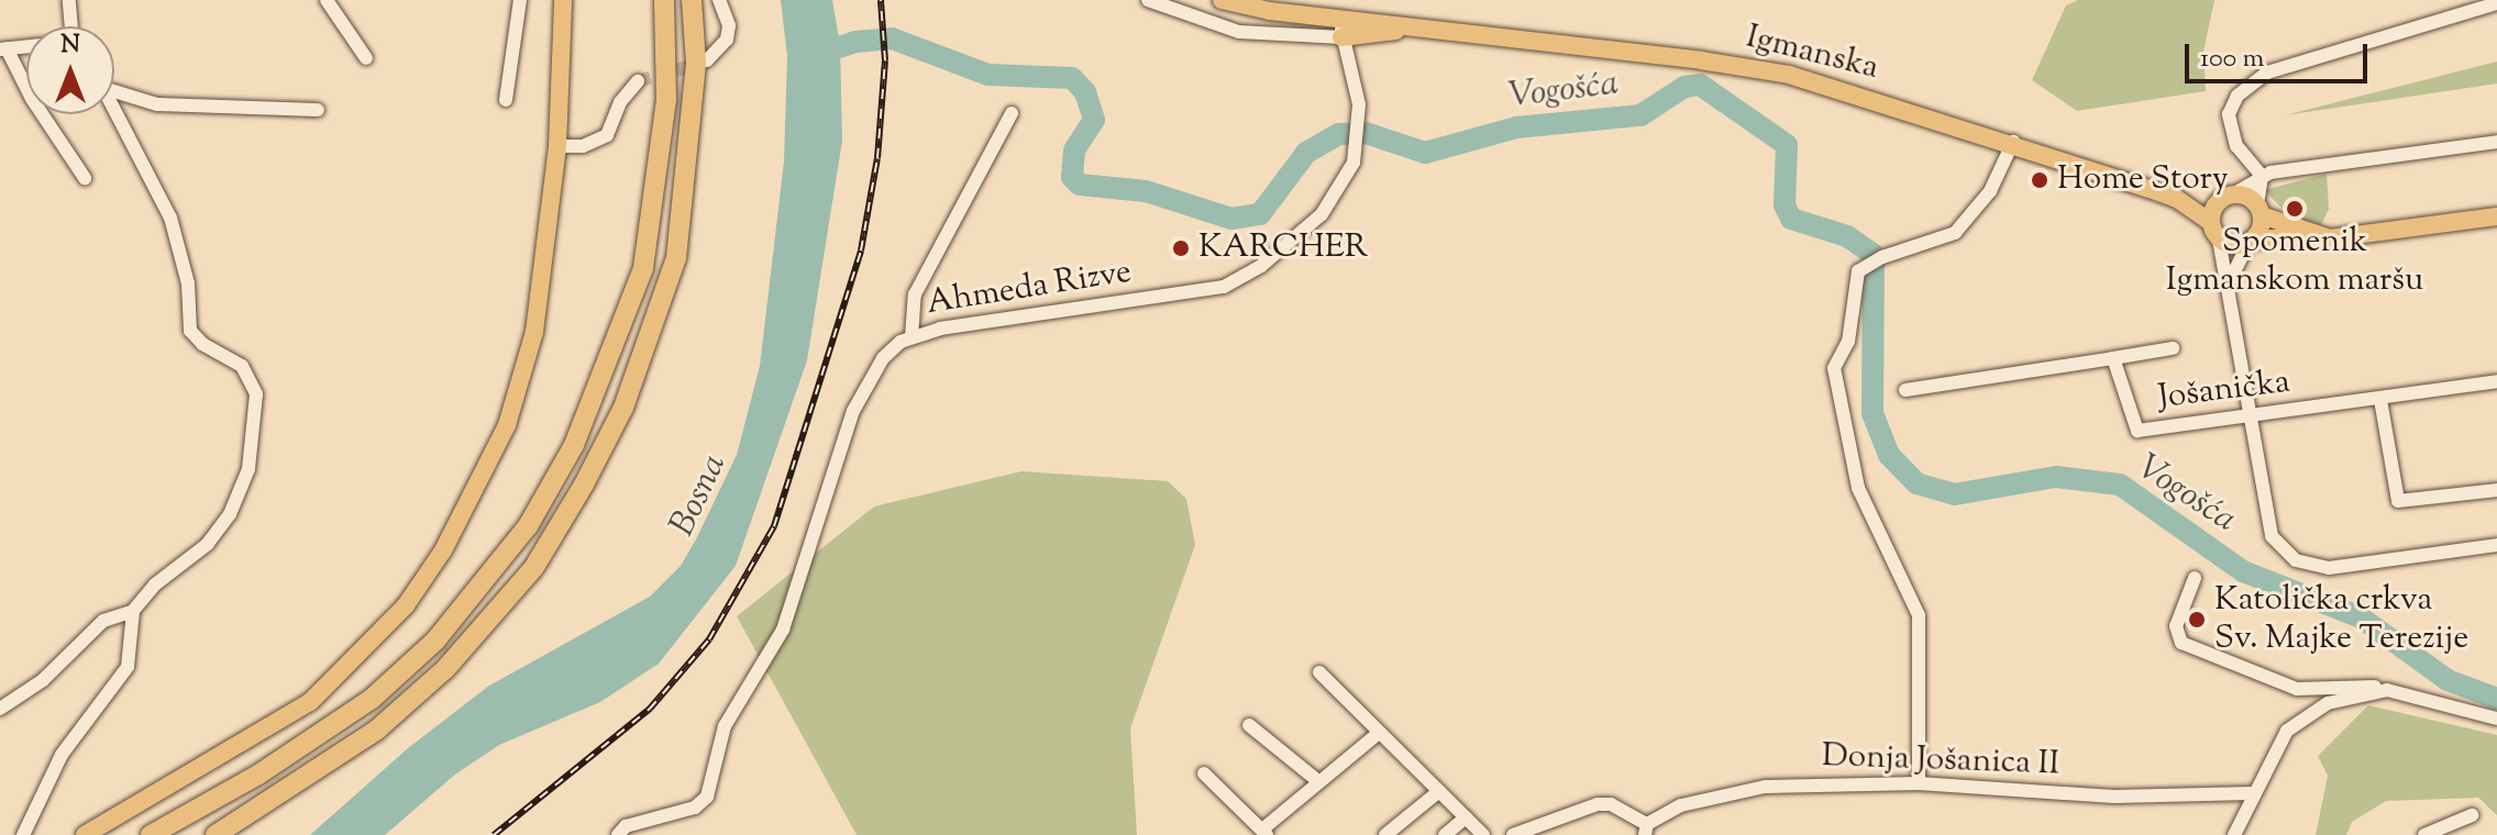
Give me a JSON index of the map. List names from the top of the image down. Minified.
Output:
{"streets":{"main road":["Igmanska"],"street":["Ahmeda Rizve","Jošanička","Donja Jošanica II"]},"water":["Vogošća","Bosna"],"places":["Home Story","Spomenik Igmanskom maršu","KARCHER","Katolička crkva Sv. Majke Terezije"],"scale_bar":"100 m","north":"top"}
